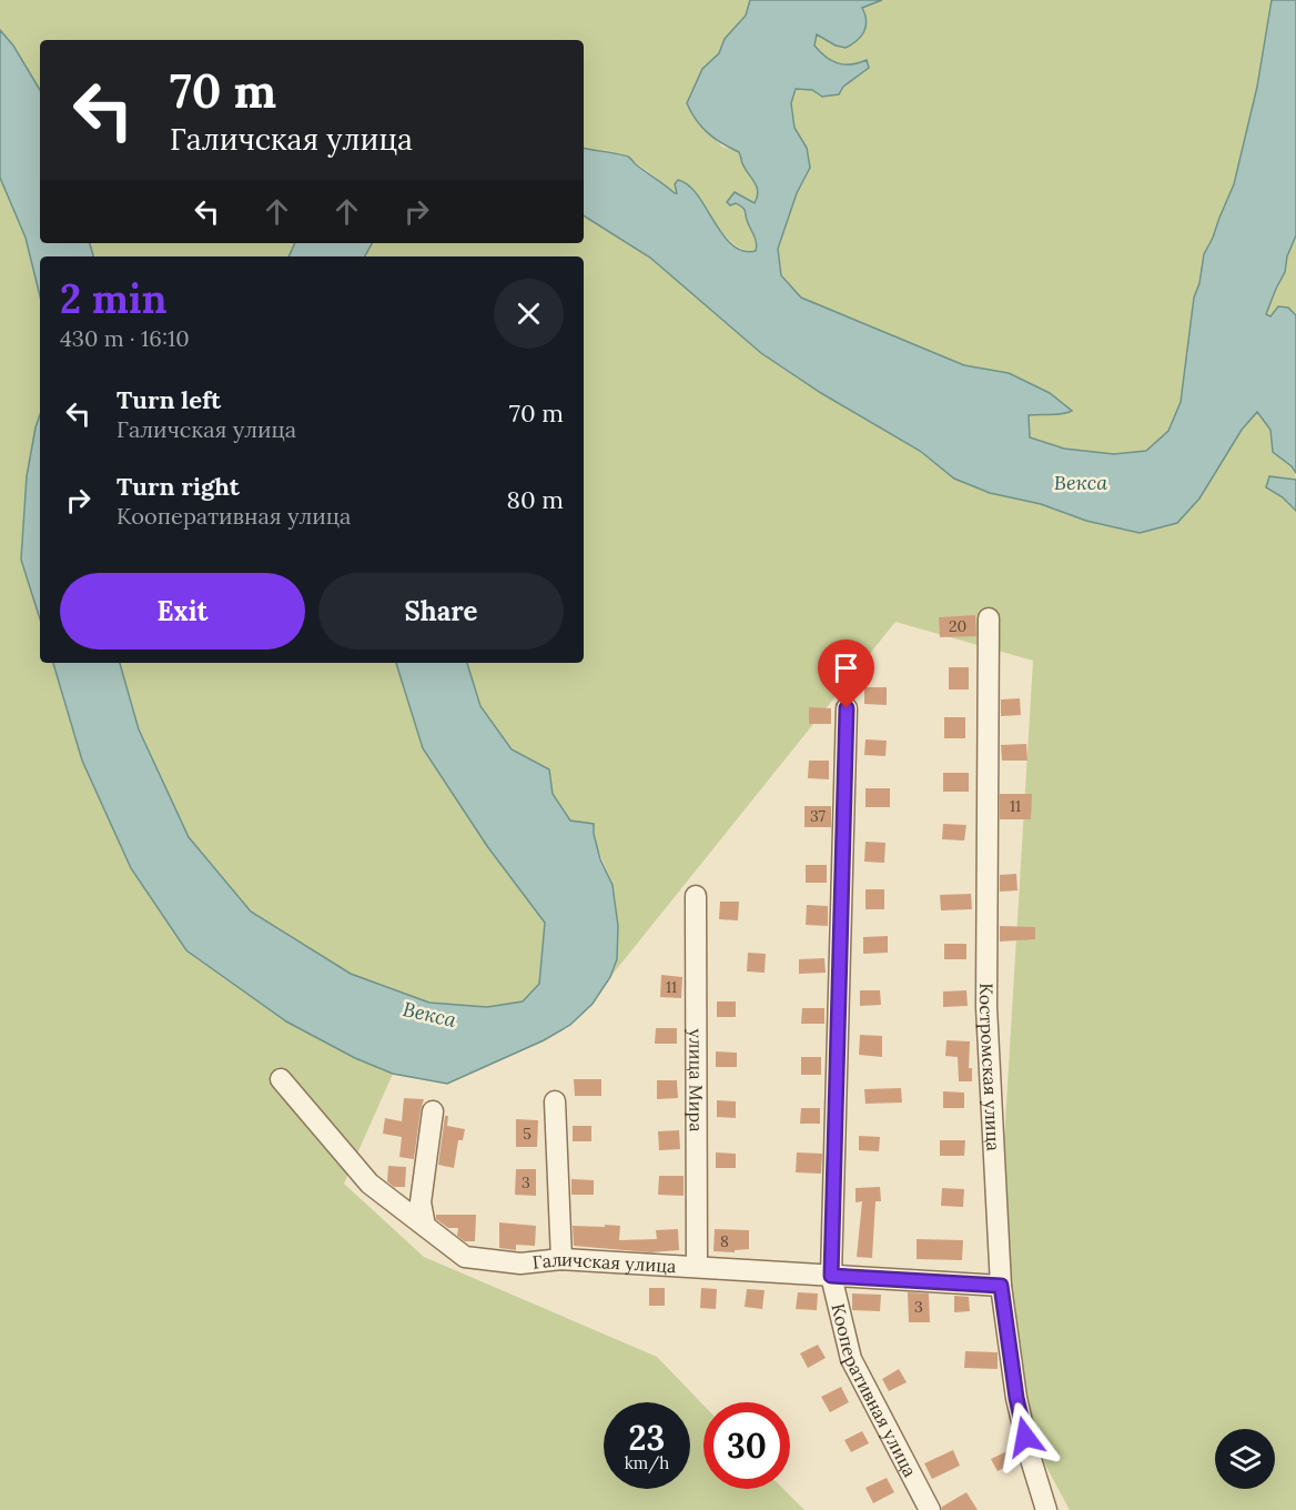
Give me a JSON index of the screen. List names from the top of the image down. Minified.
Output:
{"streets":{"street":["Костромская улица","улица Мира","Галичская улица","Кооперативная улица"]},"crossings":[["Костромская улица","Галичская улица"],["улица Мира","Галичская улица"],["Галичская улица","Кооперативная улица"]],"water":["Векса"],"house_numbers":["20","11","37","11","5","3","8","3"],"page":{"turn":["70 m","Галичская улица"],"heading":["2 min","430 m · 16:10"],"list":[{"name":"Turn left","note":"Галичская улица","value":"70 m"},{"name":"Turn right","note":"Кооперативная улица","value":"80 m"}],"buttons":["Exit","Share"],"speed":"23 km/h","limit":"30"}}
